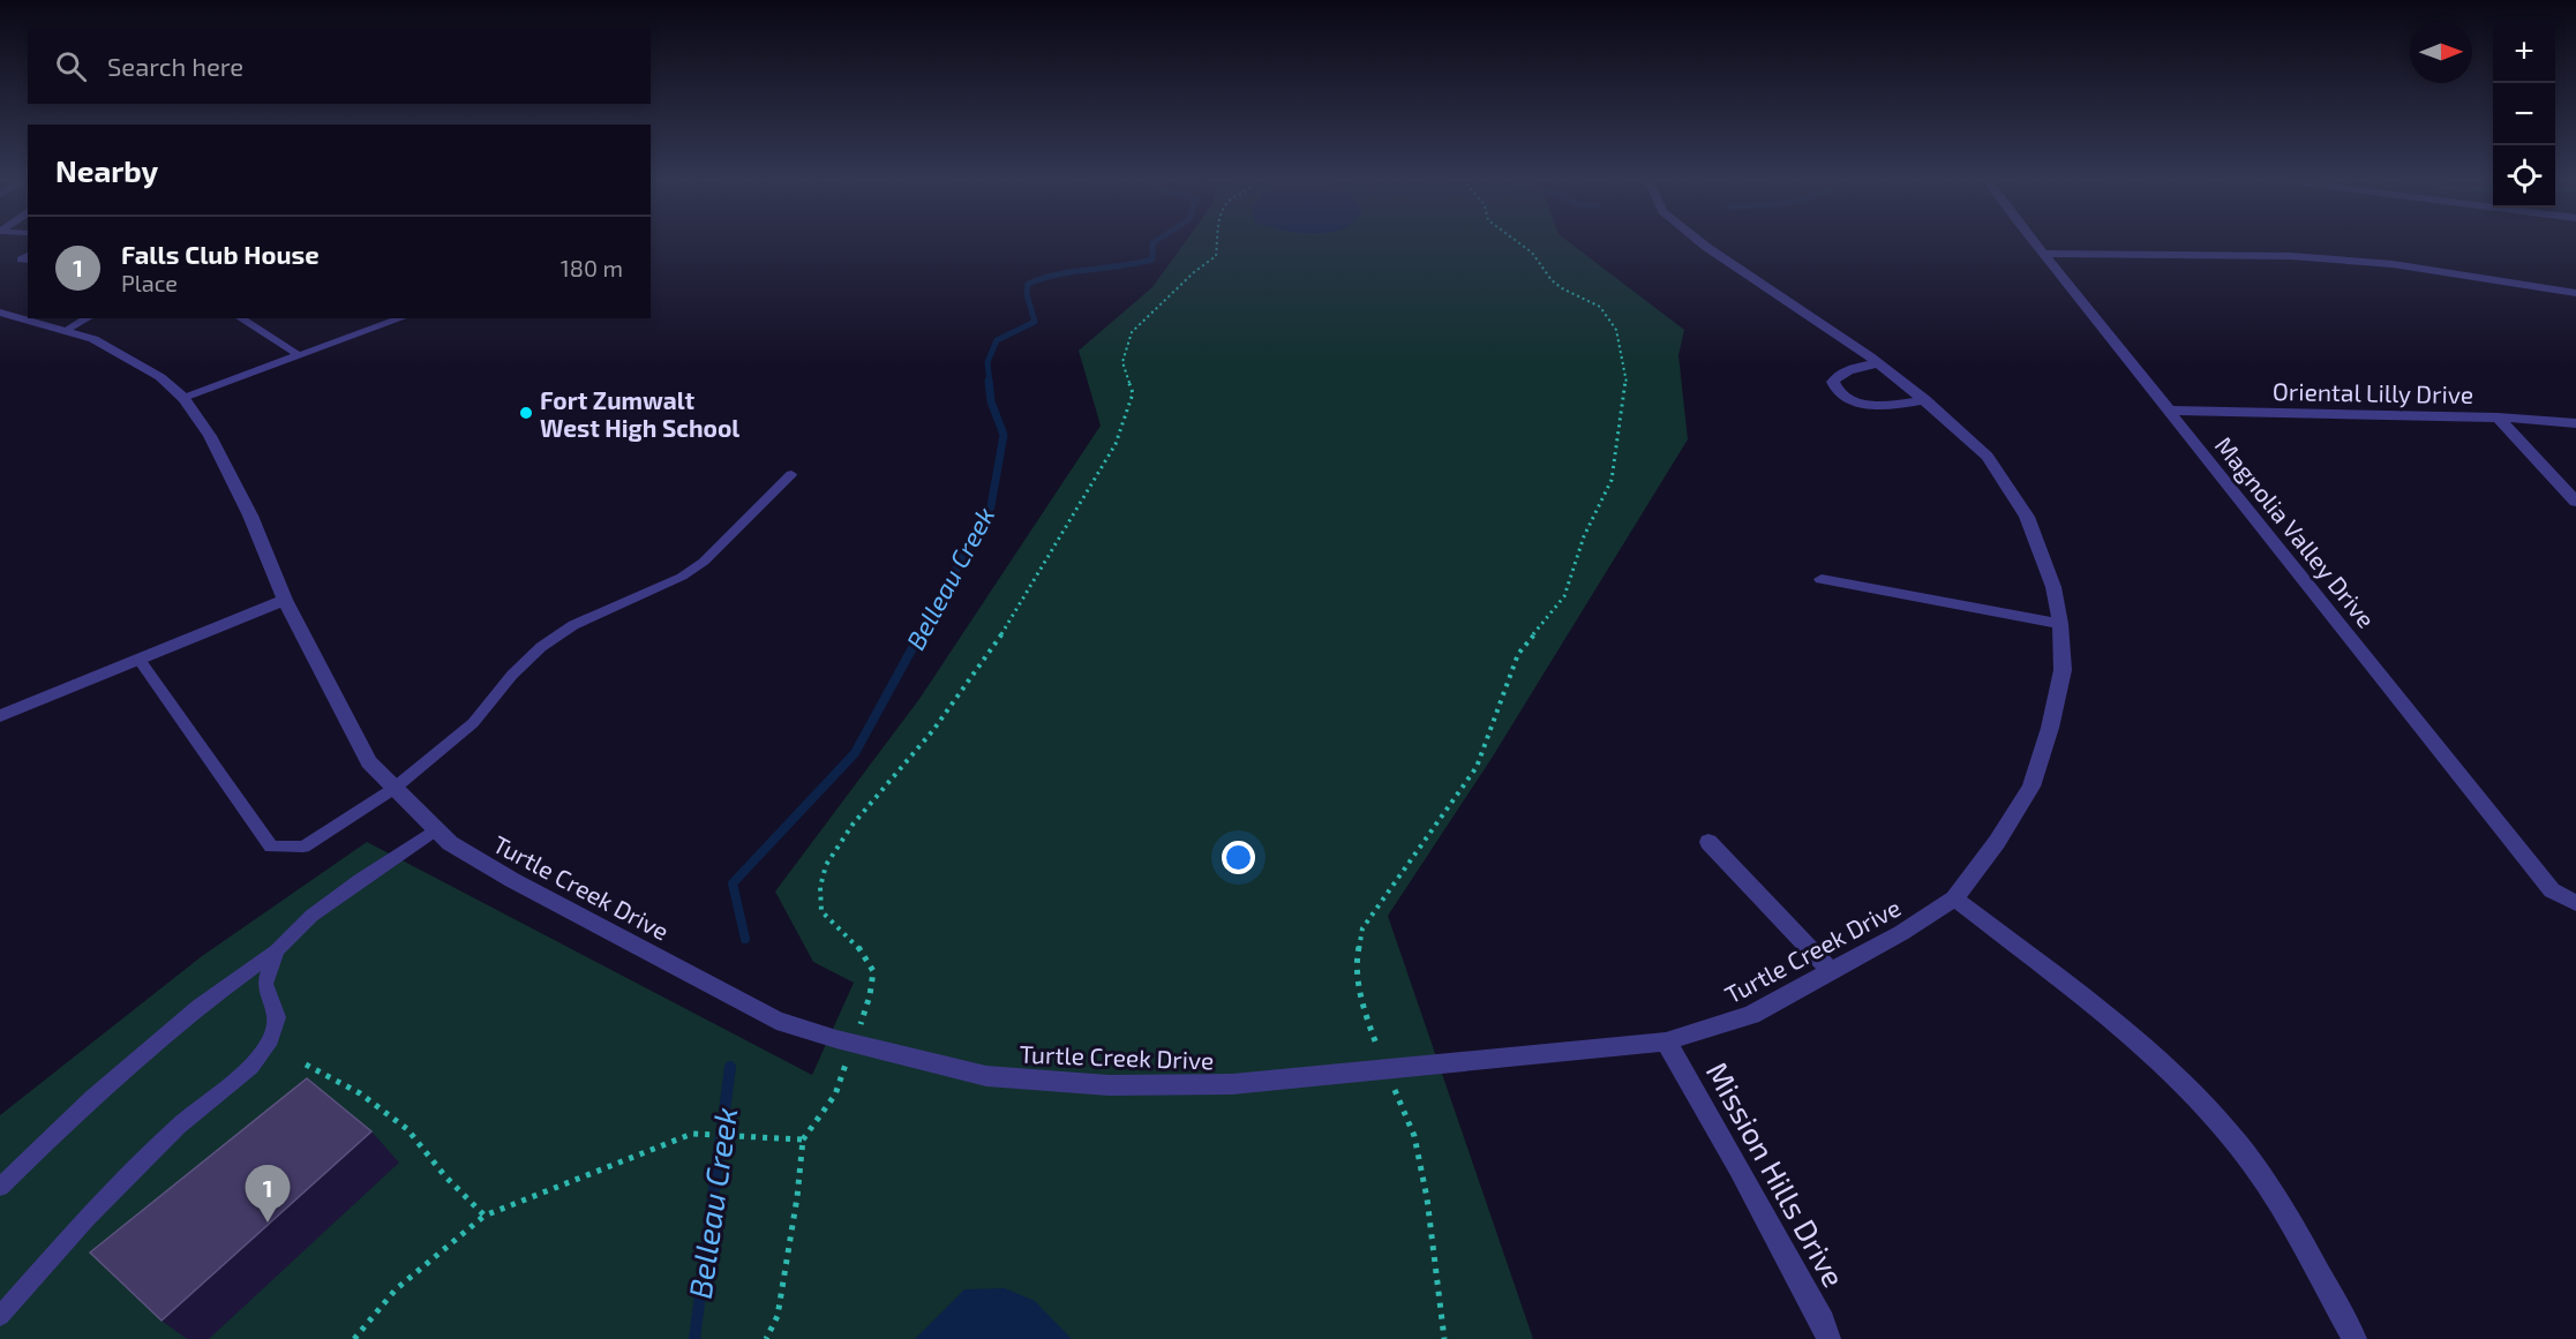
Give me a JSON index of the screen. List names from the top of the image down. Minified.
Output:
{"streets":{"street":["Oriental Lilly Drive","Magnolia Valley Drive","Turtle Creek Drive","Mission Hills Drive"]},"crossings":[["Oriental Lilly Drive","Magnolia Valley Drive"],["Turtle Creek Drive","Mission Hills Drive"]],"water":["Belleau Creek"],"places":["Fort Zumwalt West High School"],"north":"right","page":{"map_buttons":["+","−"],"search":"Search here","heading":"Nearby","list":[{"mark":"1","name":"Falls Club House","note":"Place","value":"180 m"}],"pins":"1"}}
